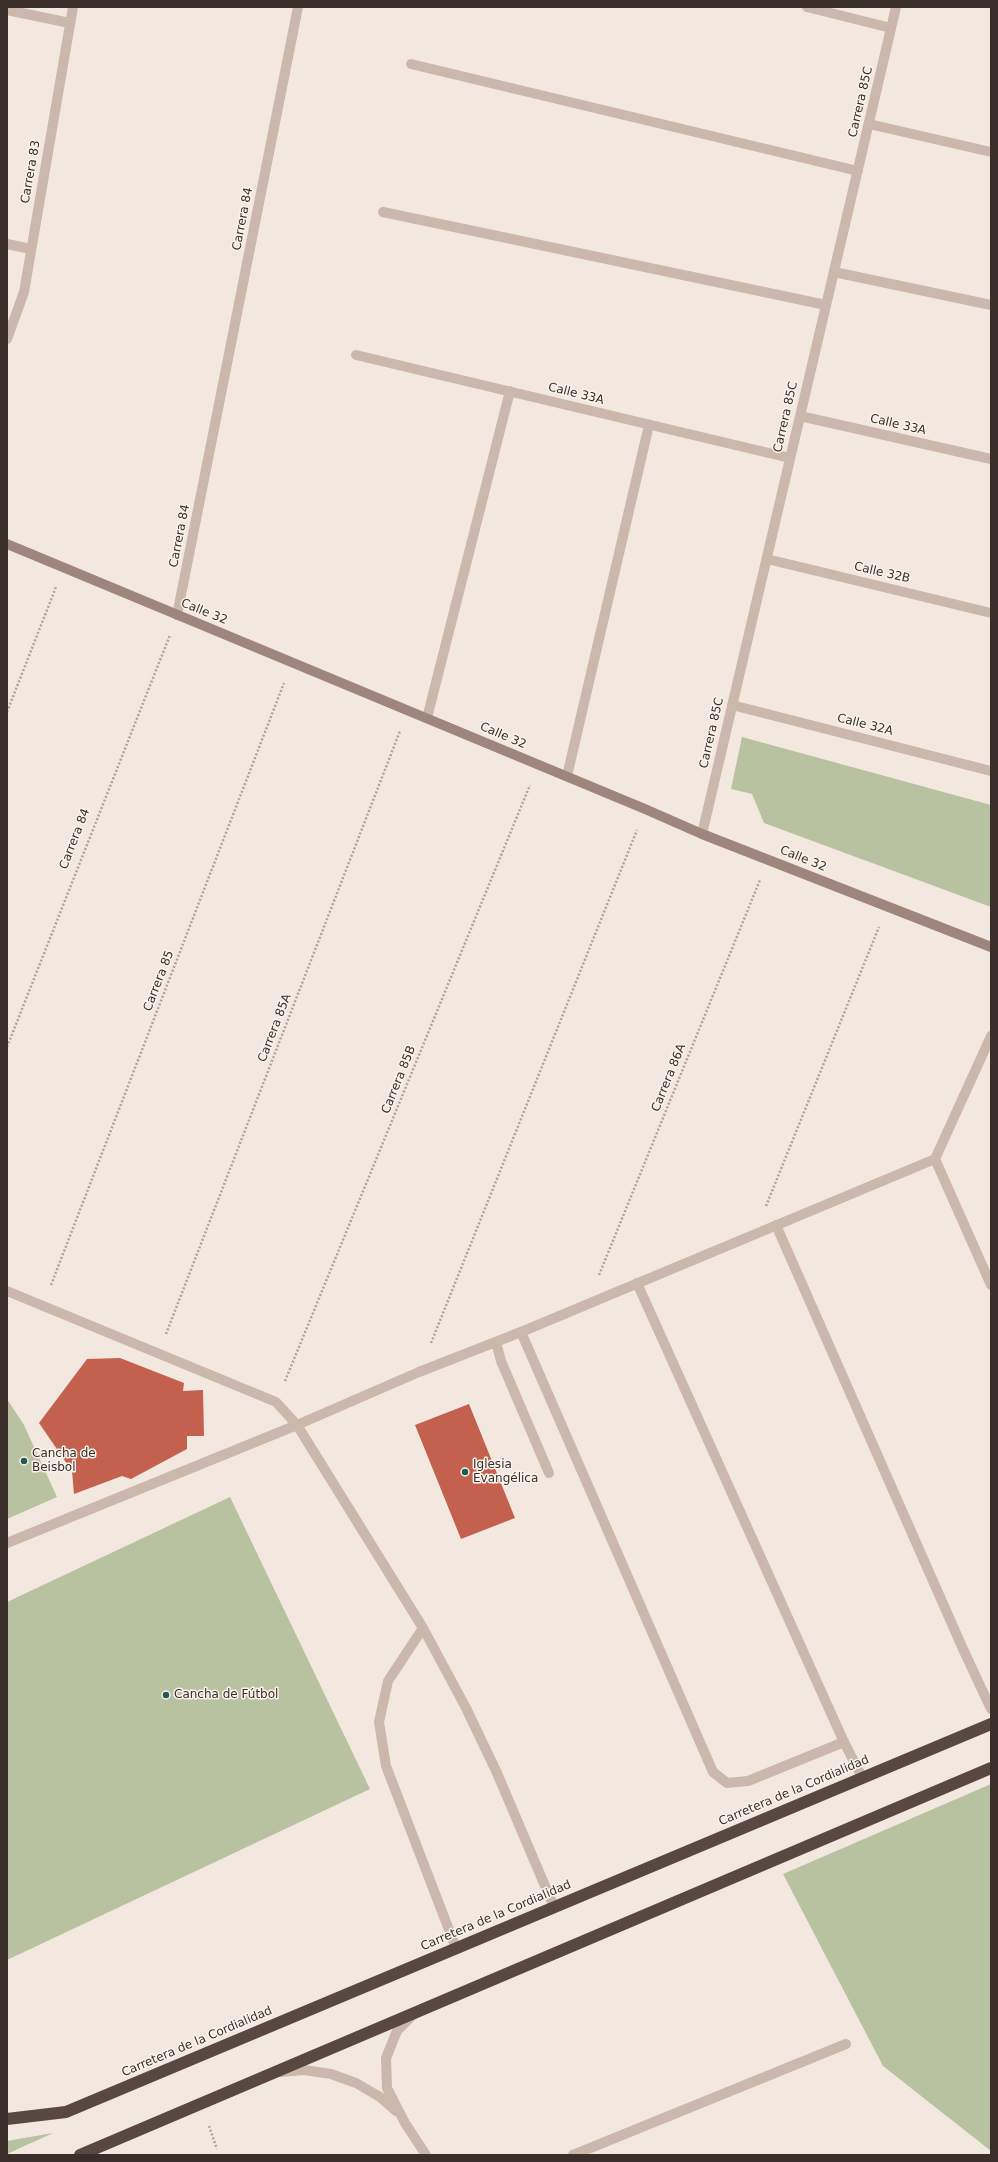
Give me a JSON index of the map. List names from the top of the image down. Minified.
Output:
{"streets":{"highway":["Carretera de la Cordialidad"],"street":["Carrera 85C","Carrera 83","Carrera 84","Calle 33A","Calle 32B","Calle 32","Calle 32A"],"path":["Carrera 85","Carrera 85A","Carrera 86A","Carrera 85B"]},"crossings":[["Carrera 85C","Calle 33A"],["Carrera 85C","Calle 32B"],["Carrera 85C","Calle 32"],["Carrera 85C","Calle 32A"],["Carrera 84","Calle 32"],["Calle 32","Carrera 85"],["Calle 32","Carrera 85A"],["Calle 32","Carrera 86A"],["Calle 32","Carrera 85B"]],"places":["Cancha de Beisbol","Iglesia Evangélica","Cancha de Fútbol"]}
